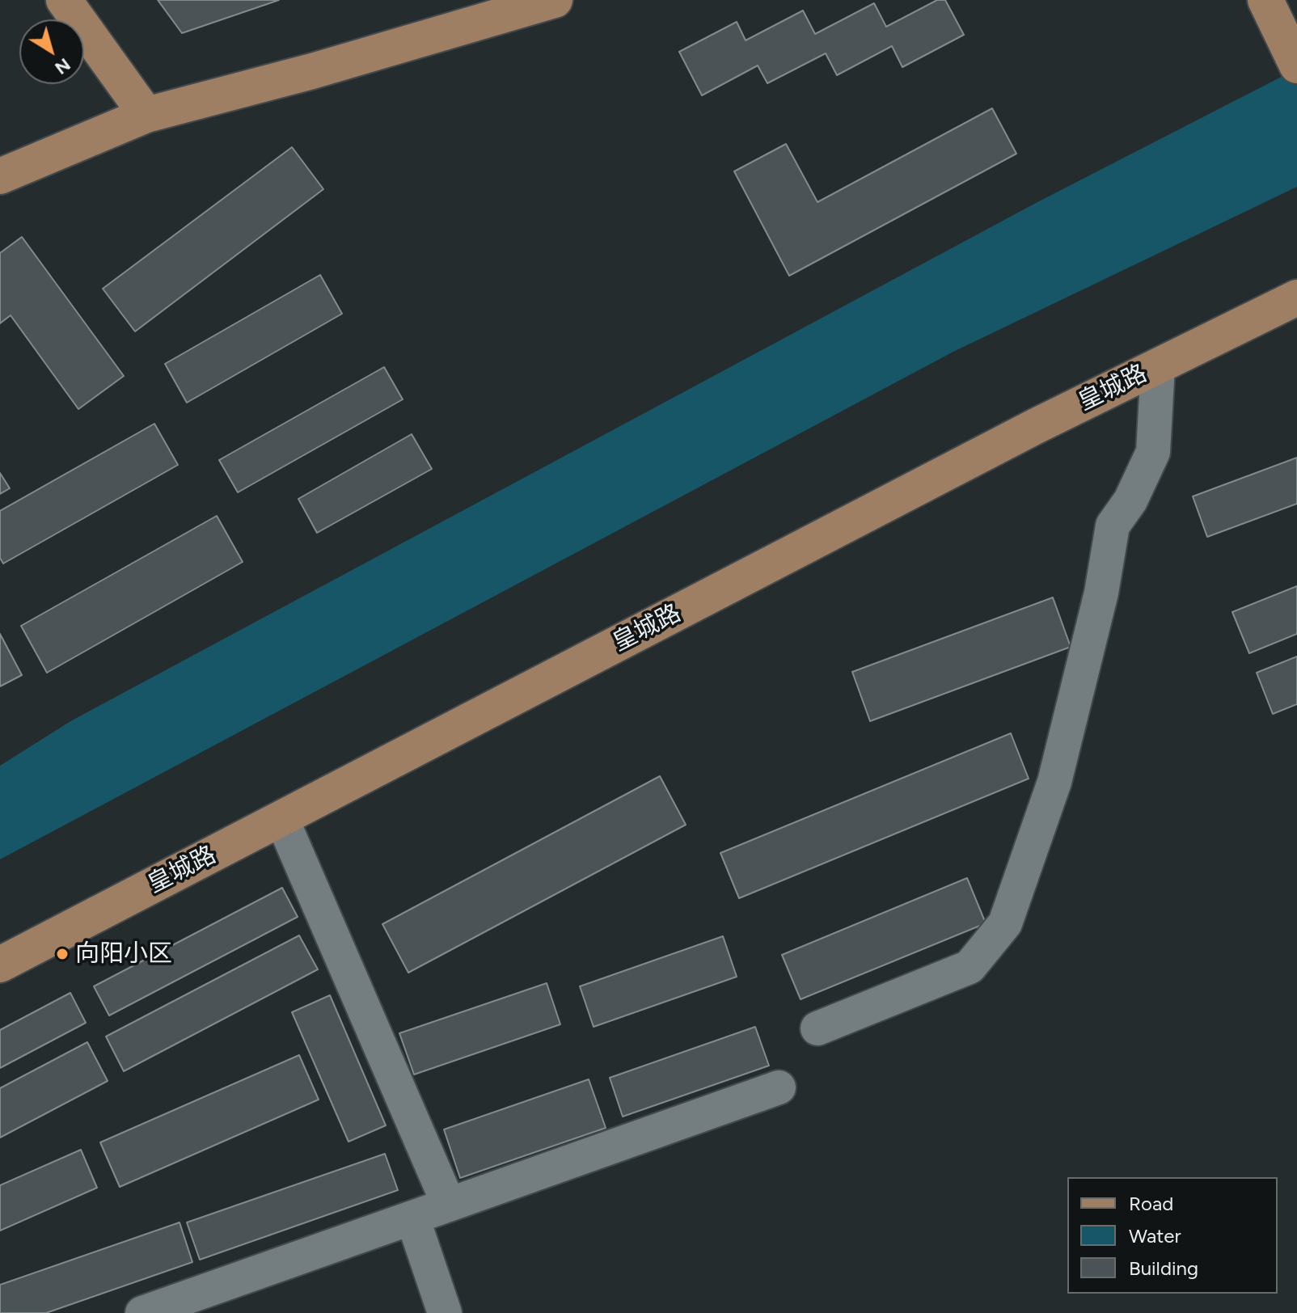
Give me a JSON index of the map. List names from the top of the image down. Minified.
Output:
{"streets":{"main road":["皇城路"]},"places":["向阳小区"],"legend":["Road","Water","Building"],"north":"bottom right"}
